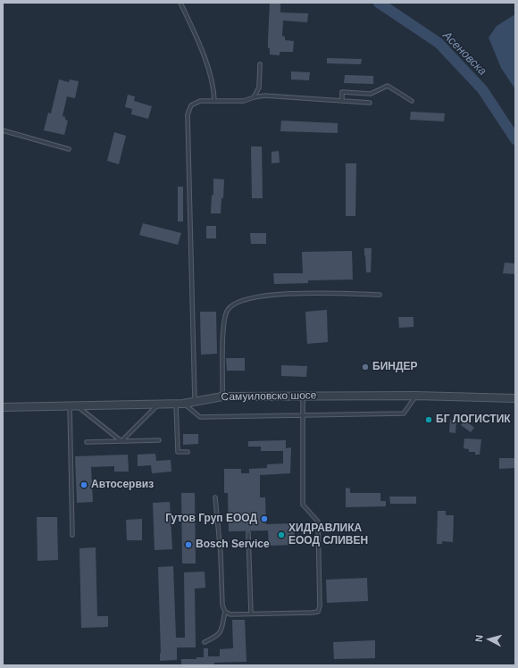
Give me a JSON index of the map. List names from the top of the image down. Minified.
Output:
{"streets":{"street":["Самуиловско шосе"]},"water":["Асеновска"],"places":["БИНДЕР","БГ ЛОГИСТИК","Автосервиз","Гутов Груп ЕООД","ХИДРАВЛИКА ЕООД СЛИВЕН","Bosch Service"],"north":"left"}
